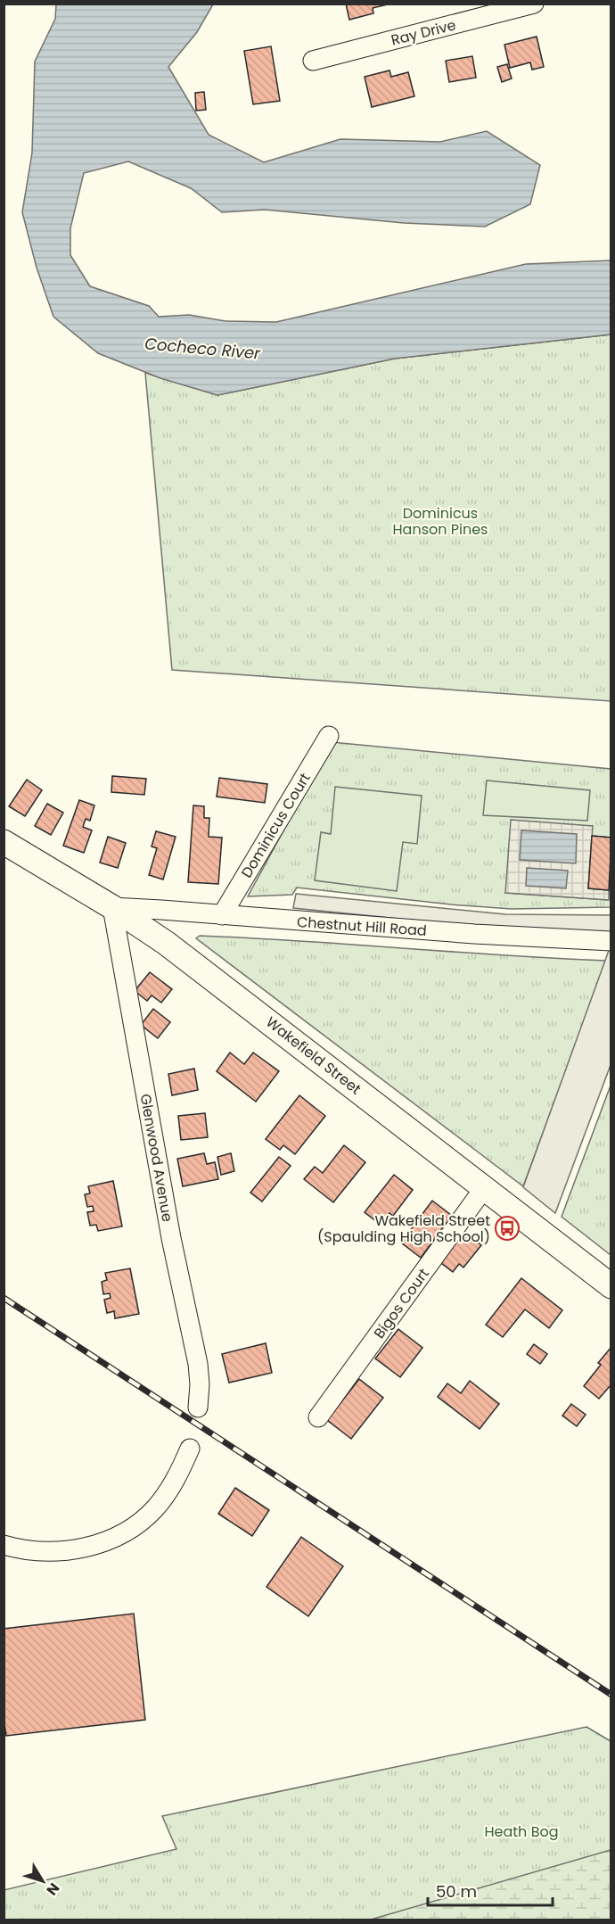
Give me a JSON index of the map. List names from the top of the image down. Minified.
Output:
{"streets":{"main road":["Wakefield Street"],"street":["Ray Drive","Dominicus Court","Chestnut Hill Road","Glenwood Avenue","Bigos Court"]},"crossings":[["Dominicus Court","Chestnut Hill Road"],["Chestnut Hill Road","Wakefield Street"],["Chestnut Hill Road","Glenwood Avenue"],["Wakefield Street","Glenwood Avenue"],["Wakefield Street","Bigos Court"]],"water":["Cocheco River"],"parks":["Dominicus Hanson Pines","Heath Bog"],"places":{"bus stop":["Wakefield Street (Spaulding High School)"]},"scale_bar":"50 m","north":"bottom right"}
